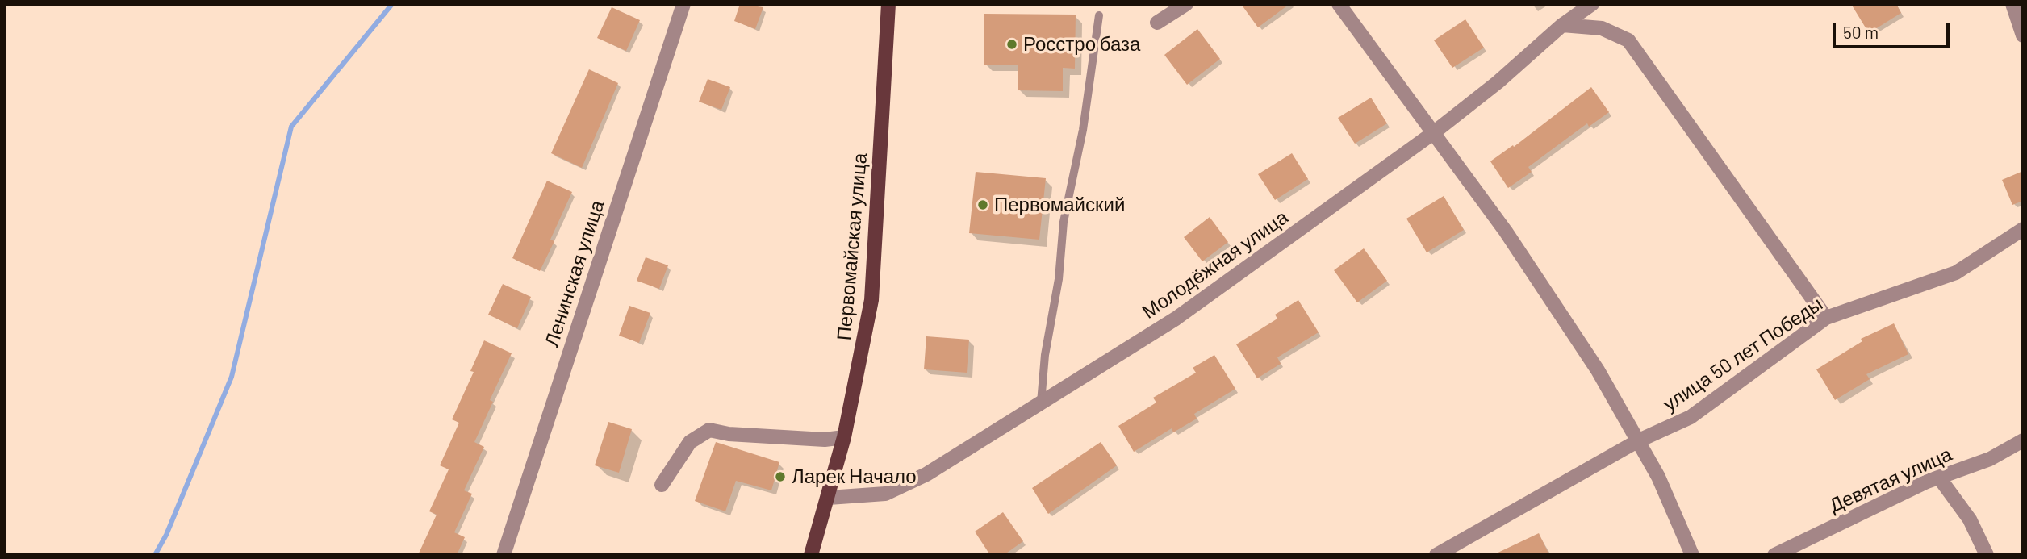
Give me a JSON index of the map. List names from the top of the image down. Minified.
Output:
{"streets":{"main road":["Первомайская улица"],"street":["Молодёжная улица","Ленинская улица","улица 50 лет Победы","Девятая улица"]},"crossings":[["Первомайская улица","Молодёжная улица"]],"places":["Росстро база","Первомайский","Ларек Начало"],"scale_bar":"50 m"}
